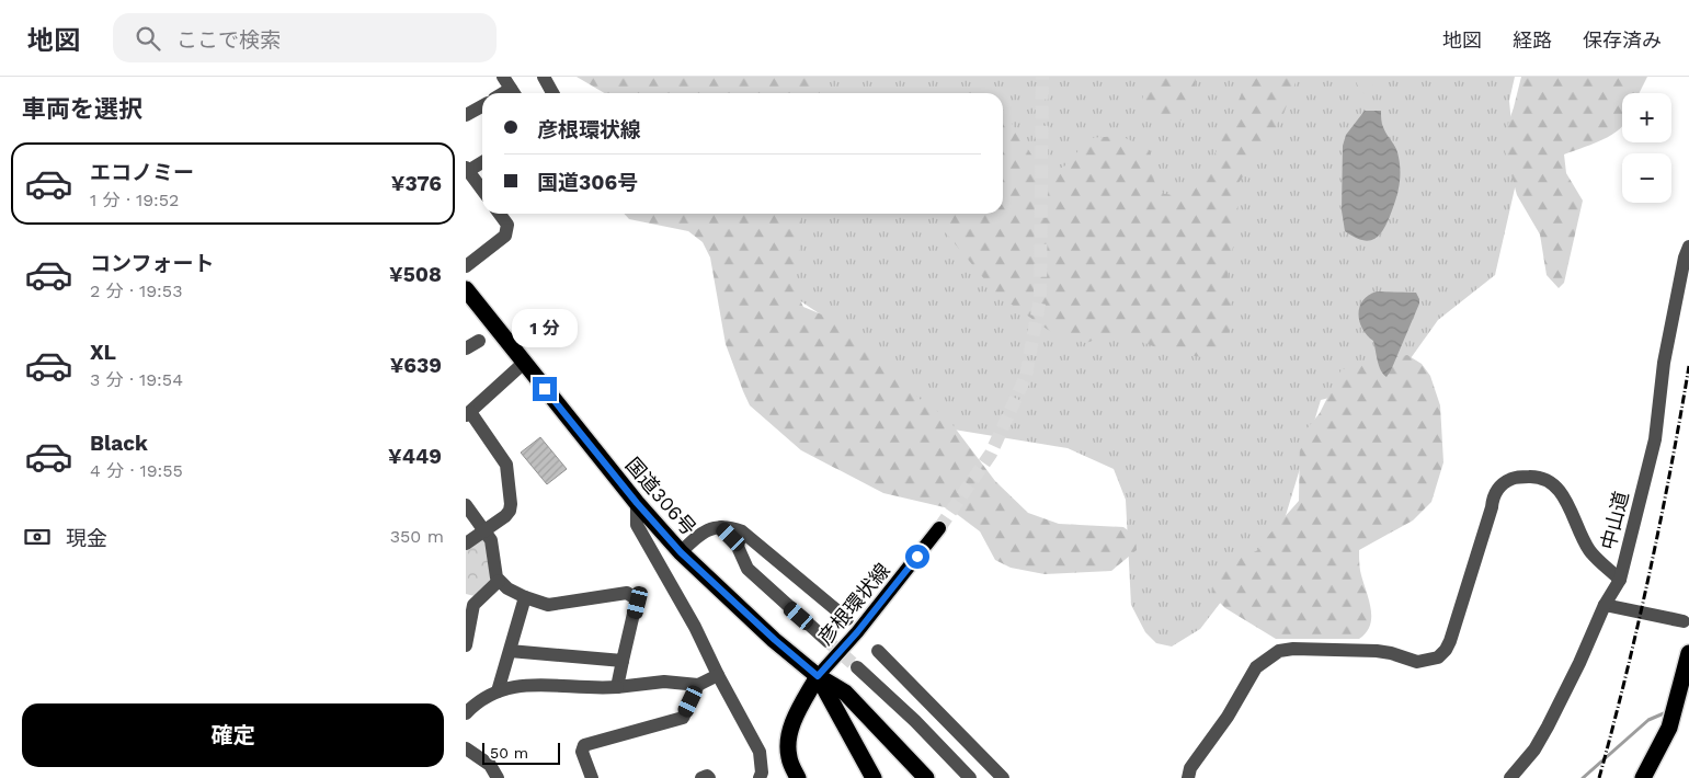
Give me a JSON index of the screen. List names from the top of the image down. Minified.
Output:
{"streets":{"highway":["国道306号"],"main road":["彦根環状線"],"street":["中山道"]},"crossings":[["国道306号","彦根環状線"]],"scale_bar":"50 m","page":{"header":"地図","search":"ここで検索","nav":["地図","経路","保存済み"],"heading":"車両を選択","map_buttons":["+","−"],"banner":["彦根環状線","国道306号"],"list":[{"name":"エコノミー","note":"1 分 · 19:52","value":"¥376"},{"name":"コンフォート","note":"2 分 · 19:53","value":"¥508"},{"name":"XL","note":"3 分 · 19:54","value":"¥639"},{"name":"Black","note":"4 分 · 19:55","value":"¥449"}],"bubble":"1 分","pay":["現金","350 m"],"buttons":"確定","scale":"50 m"}}
